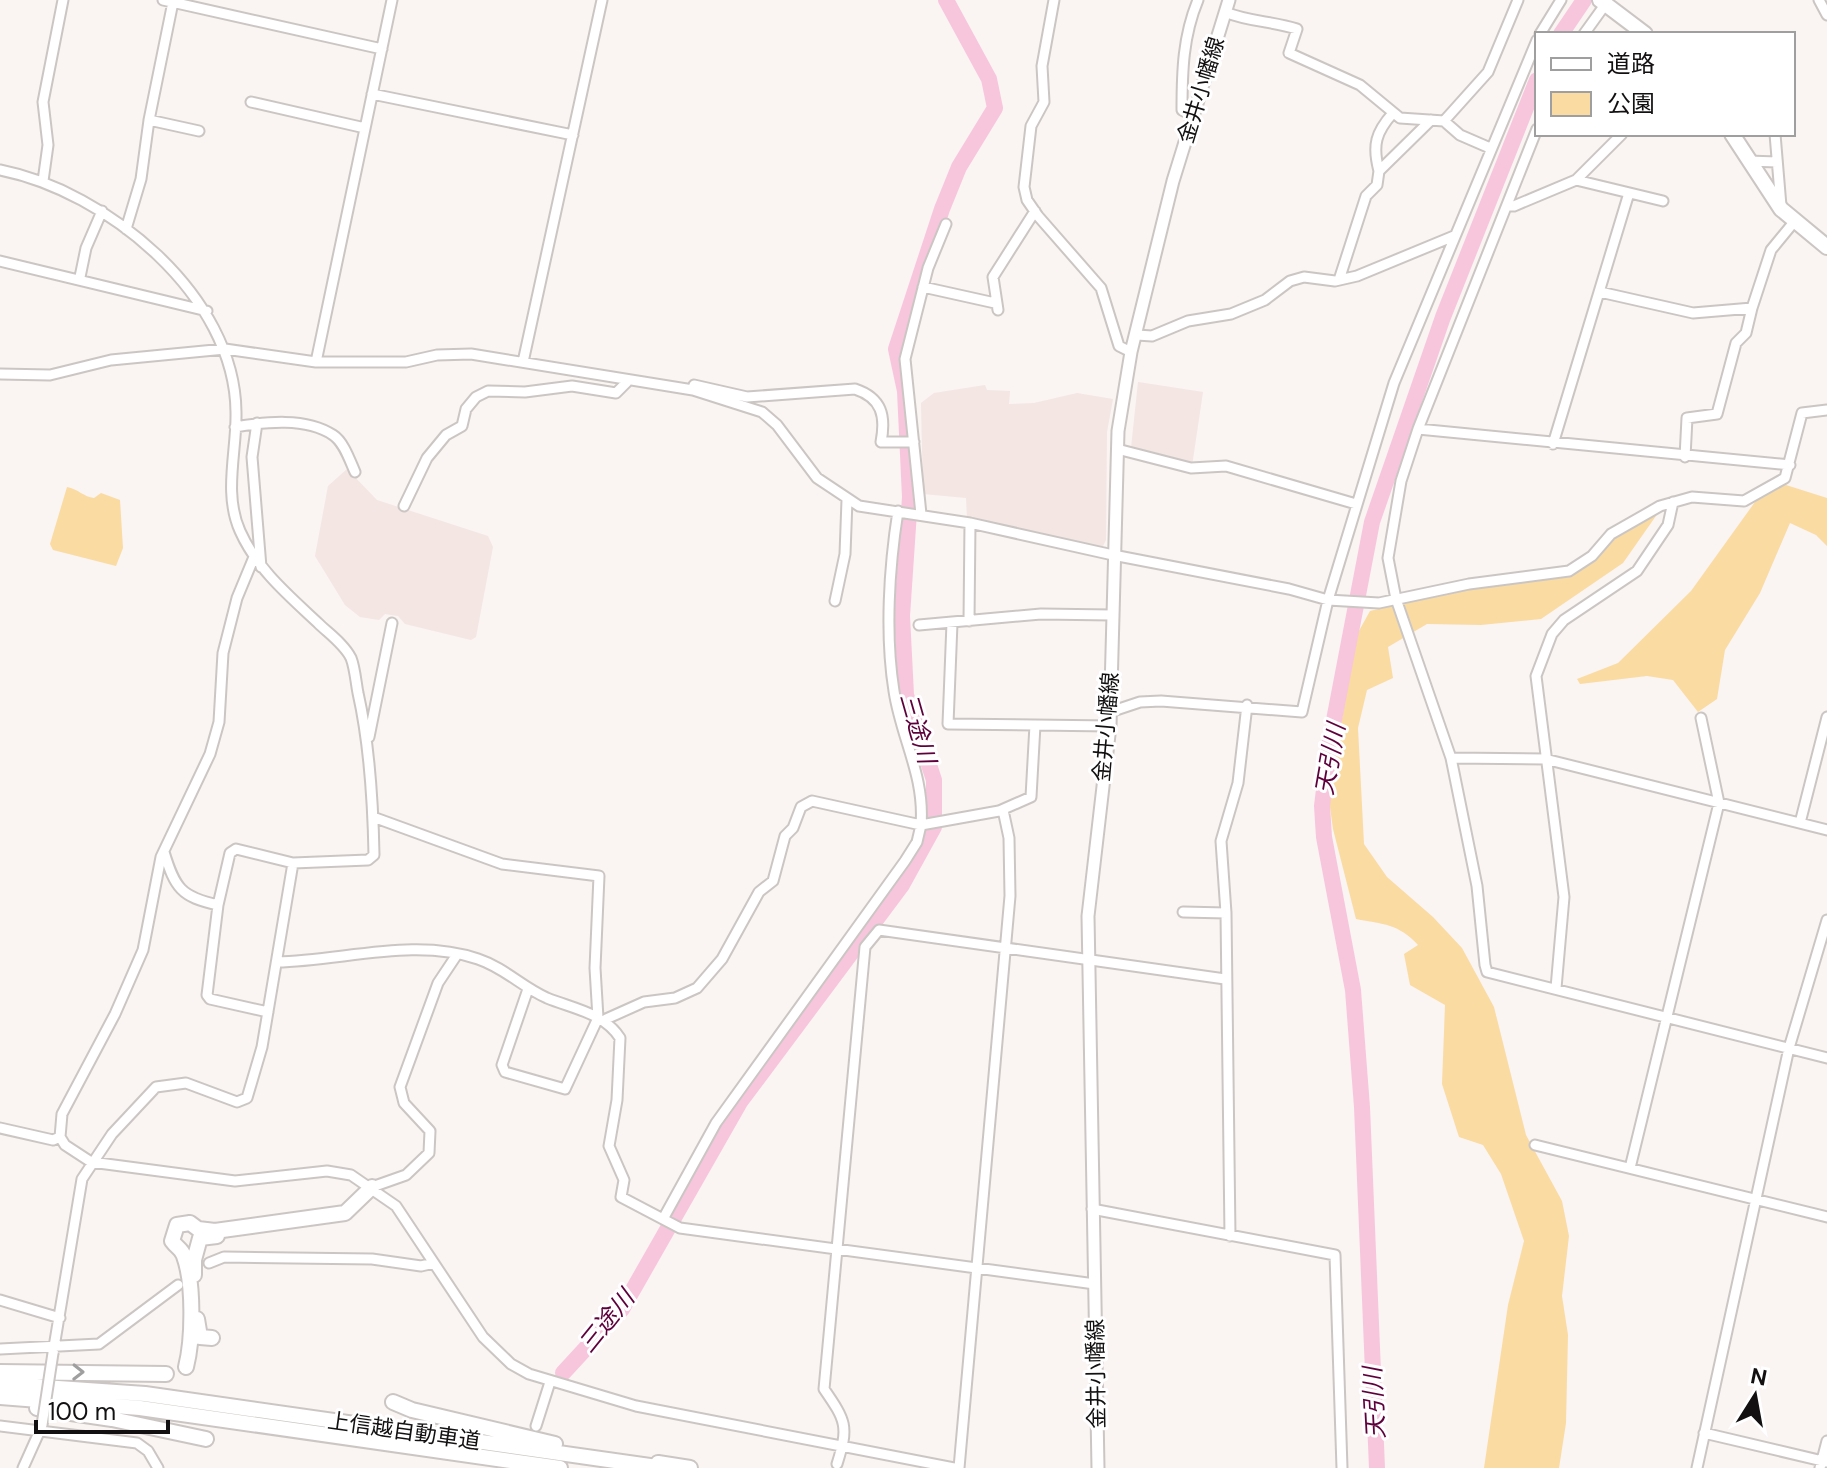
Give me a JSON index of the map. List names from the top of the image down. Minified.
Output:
{"streets":{"highway":["上信越自動車道"],"main road":["金井小幡線"]},"water":["三途川","天引川"],"legend":["道路","公園"],"scale_bar":"100 m","north":"top"}
